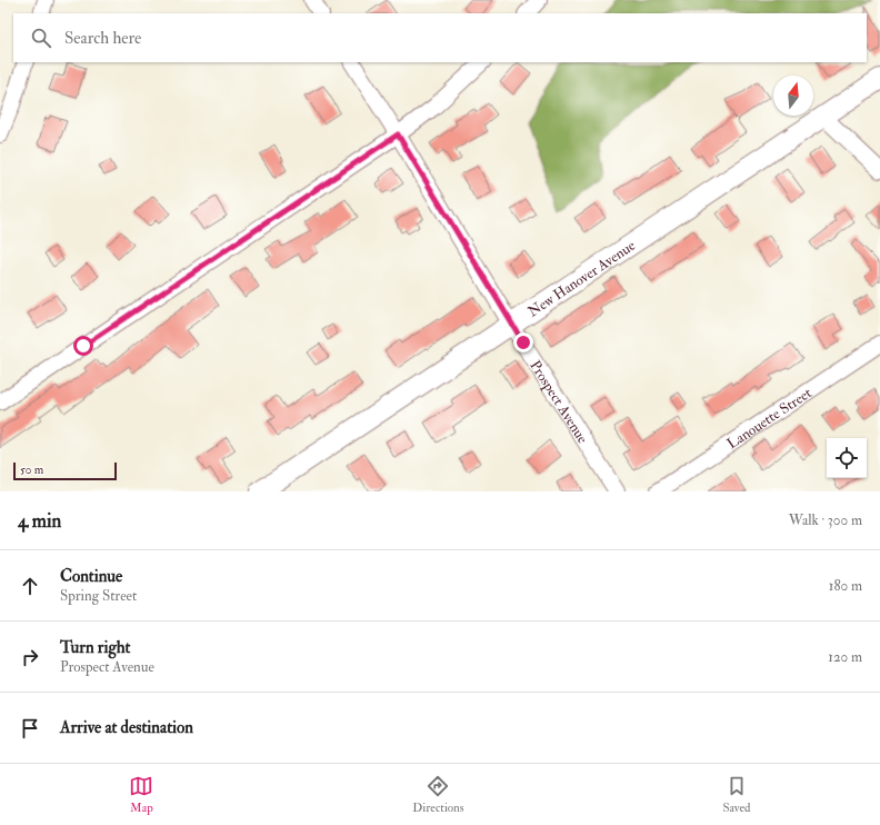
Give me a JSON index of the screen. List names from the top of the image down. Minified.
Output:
{"streets":{"main road":["New Hanover Avenue"],"street":["Prospect Avenue","Lanouette Street"]},"crossings":[["New Hanover Avenue","Prospect Avenue"]],"scale_bar":"50 m","north":"top","page":{"search":"Search here","scale":"50 m","heading":["4 min","Walk · 300 m"],"list":[["Continue","Spring Street","180 m"],["Turn right","Prospect Avenue","120 m"],"Arrive at destination"],"nav":["Map","Directions","Saved"]}}
